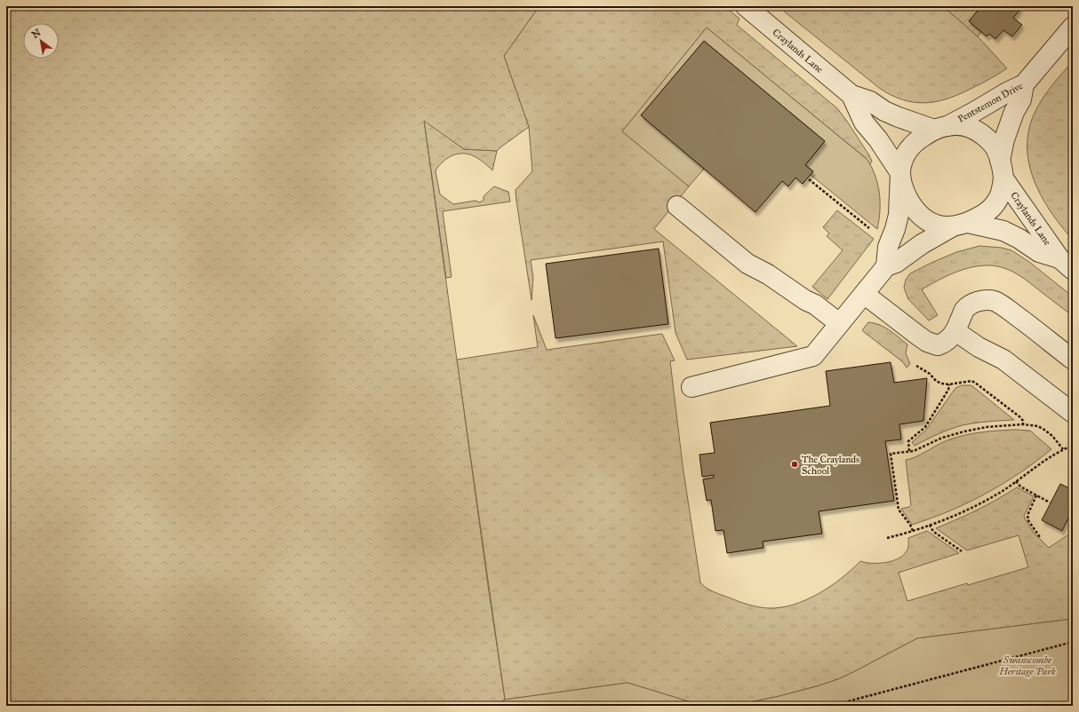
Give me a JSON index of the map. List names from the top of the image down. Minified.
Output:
{"streets":{"street":["Craylands Lane","Pentstemon Drive"]},"crossings":[["Craylands Lane","Pentstemon Drive"]],"parks":["Swanscombe Heritage Park"],"places":["The Craylands School"],"north":"top left"}
